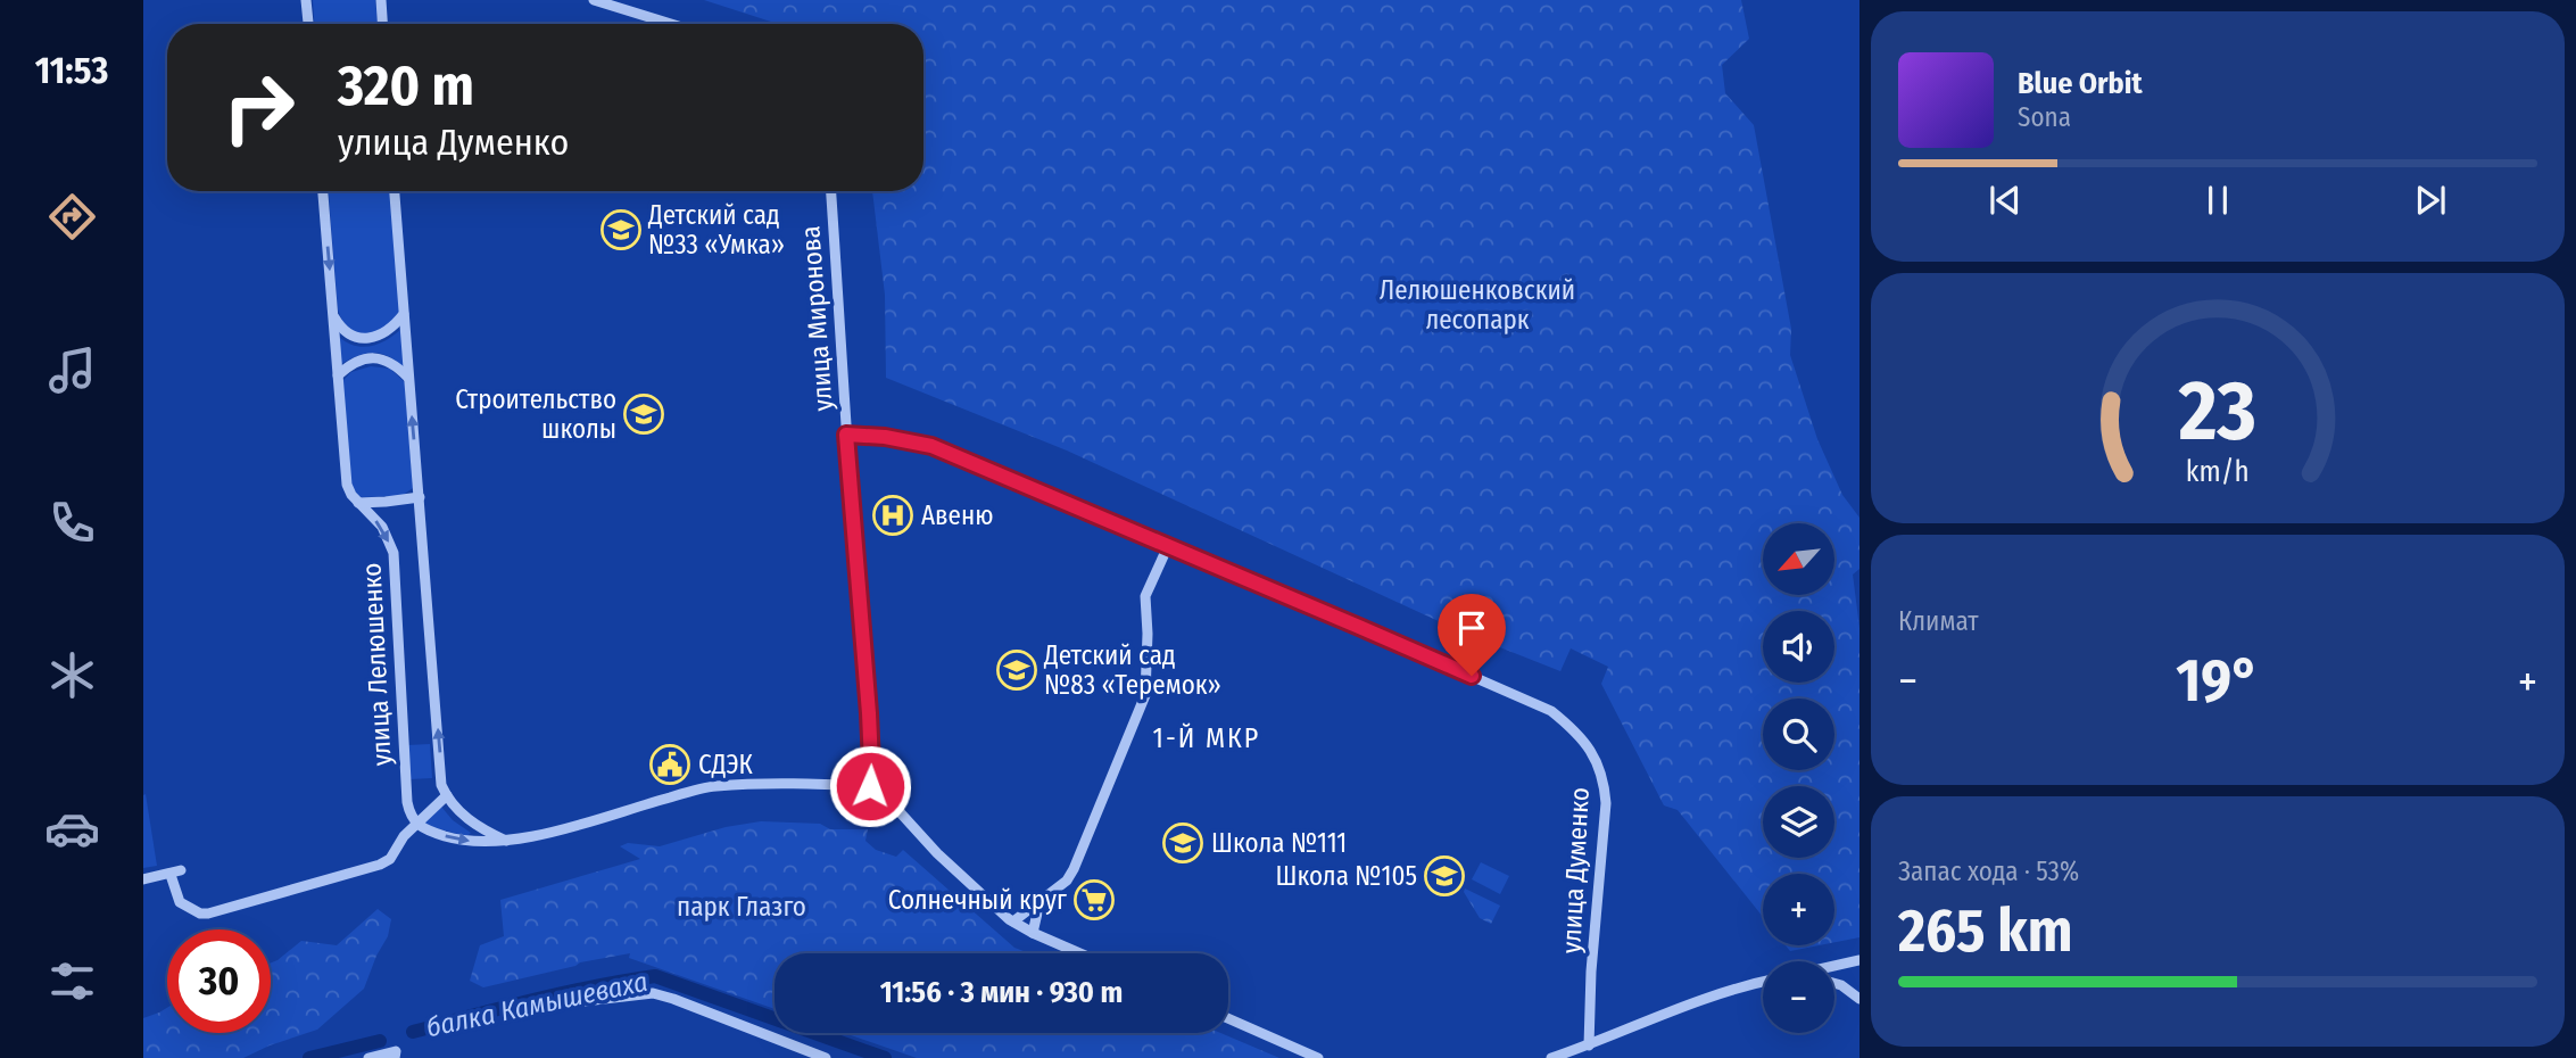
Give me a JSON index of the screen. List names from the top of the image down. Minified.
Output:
{"streets":{"street":["улица Миронова","улица Лелюшенко","улица Думенко"]},"crossings":[["улица Миронова","улица Думенко"]],"districts":["1-Й МКР"],"water":["балка Камышеваха"],"parks":["Лелюшенковский лесопарк","парк Глазго"],"places":{"school or university":["Детский сад №33 «Умка»","Строительство школы","Детский сад №83 «Теремок»","Школа №111","Школа №105"],"hospital":["Авеню"],"public building":["СДЭК"],"supermarket":["Солнечный круг"]},"north":"bottom left","page":{"tabs":"11:53","turn":["320 m","улица Думенко"],"song":["Blue Orbit","Sona"],"map_buttons":["+","−"],"tile":["Климат",["Запас хода · 53%","265 km"]],"heat":["−","19°","+"],"limit":"30","trip":"11:56 · 3 мин · 930 m","gauge":["23","km/h"]}}
